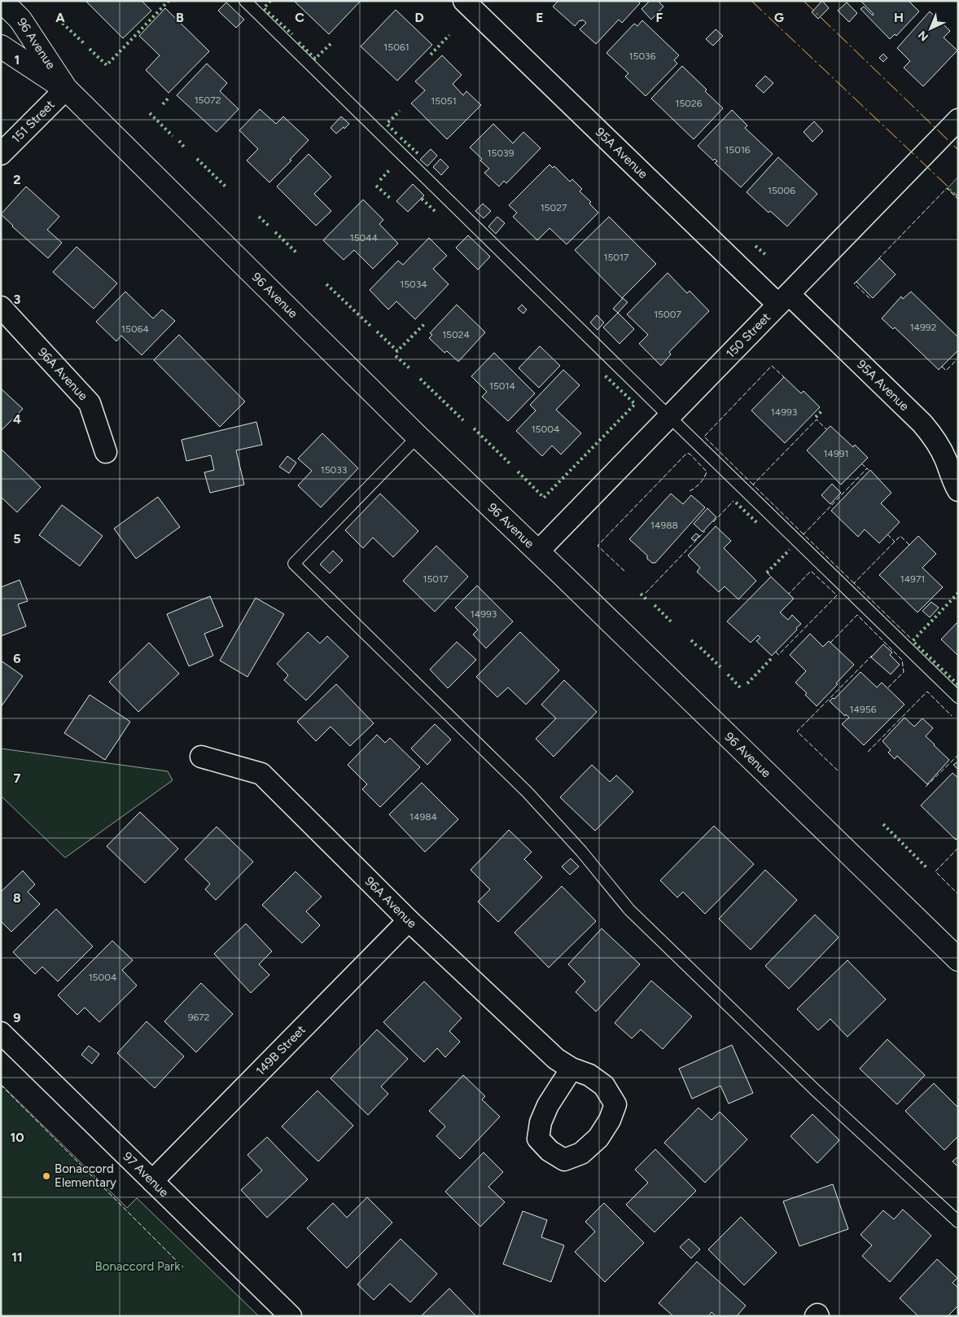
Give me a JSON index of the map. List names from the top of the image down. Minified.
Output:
{"streets":{"main road":["96 Avenue"],"street":["151 Street","95A Avenue","150 Street","96A Avenue","149B Street","97 Avenue"]},"crossings":[["96 Avenue","151 Street"],["96 Avenue","150 Street"],["95A Avenue","150 Street"],["96A Avenue","149B Street"],["149B Street","97 Avenue"]],"parks":["Bonaccord Park"],"places":["Bonaccord Elementary"],"house_numbers":["15061","15036","15072","15051","15026","15016","15039","15006","15027","15044","15017","15034","15007","14992","15064","15024","15014","14993","15004","14991","15033","14988","15017","14971","14993","14956","14984","15004","9672"],"north":"bottom left","grid":{"columns":["A","B","C","D","E","F","G","H"],"rows":["1","2","3","4","5","6","7","8","9","10","11"]}}
